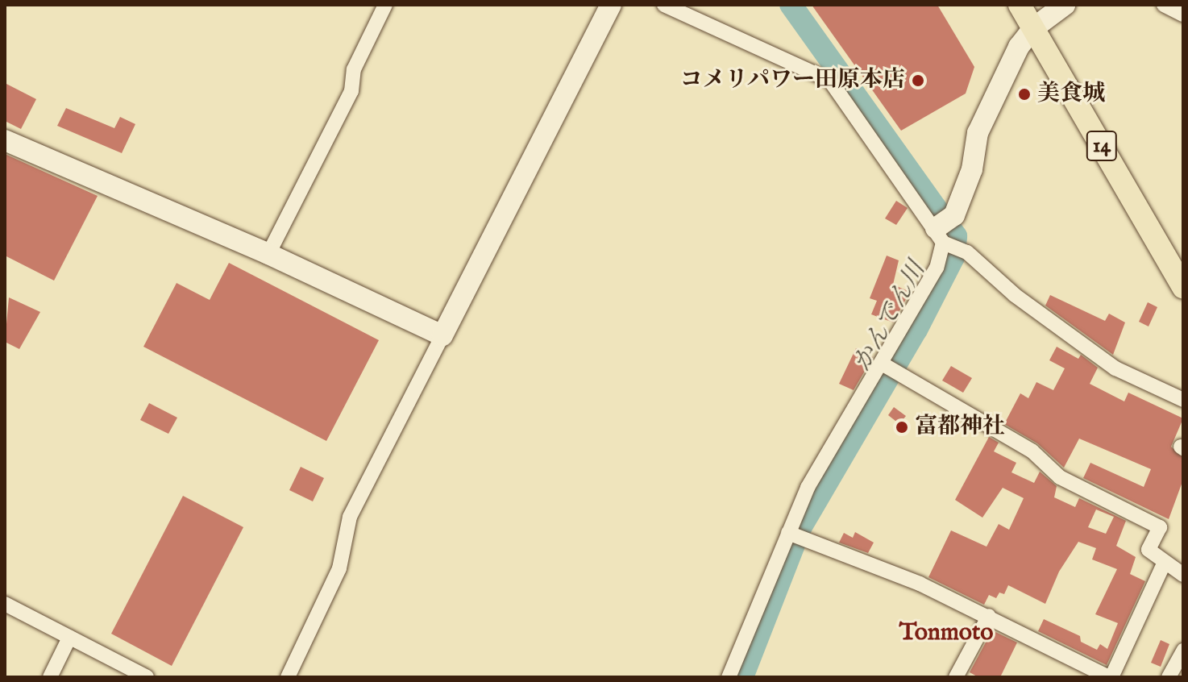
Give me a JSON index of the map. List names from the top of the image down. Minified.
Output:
{"streets":{"main road":["14"]},"districts":["Tonmoto"],"water":["かんでん川"],"places":["コメリパワー田原本店","美食城","富都神社"]}
